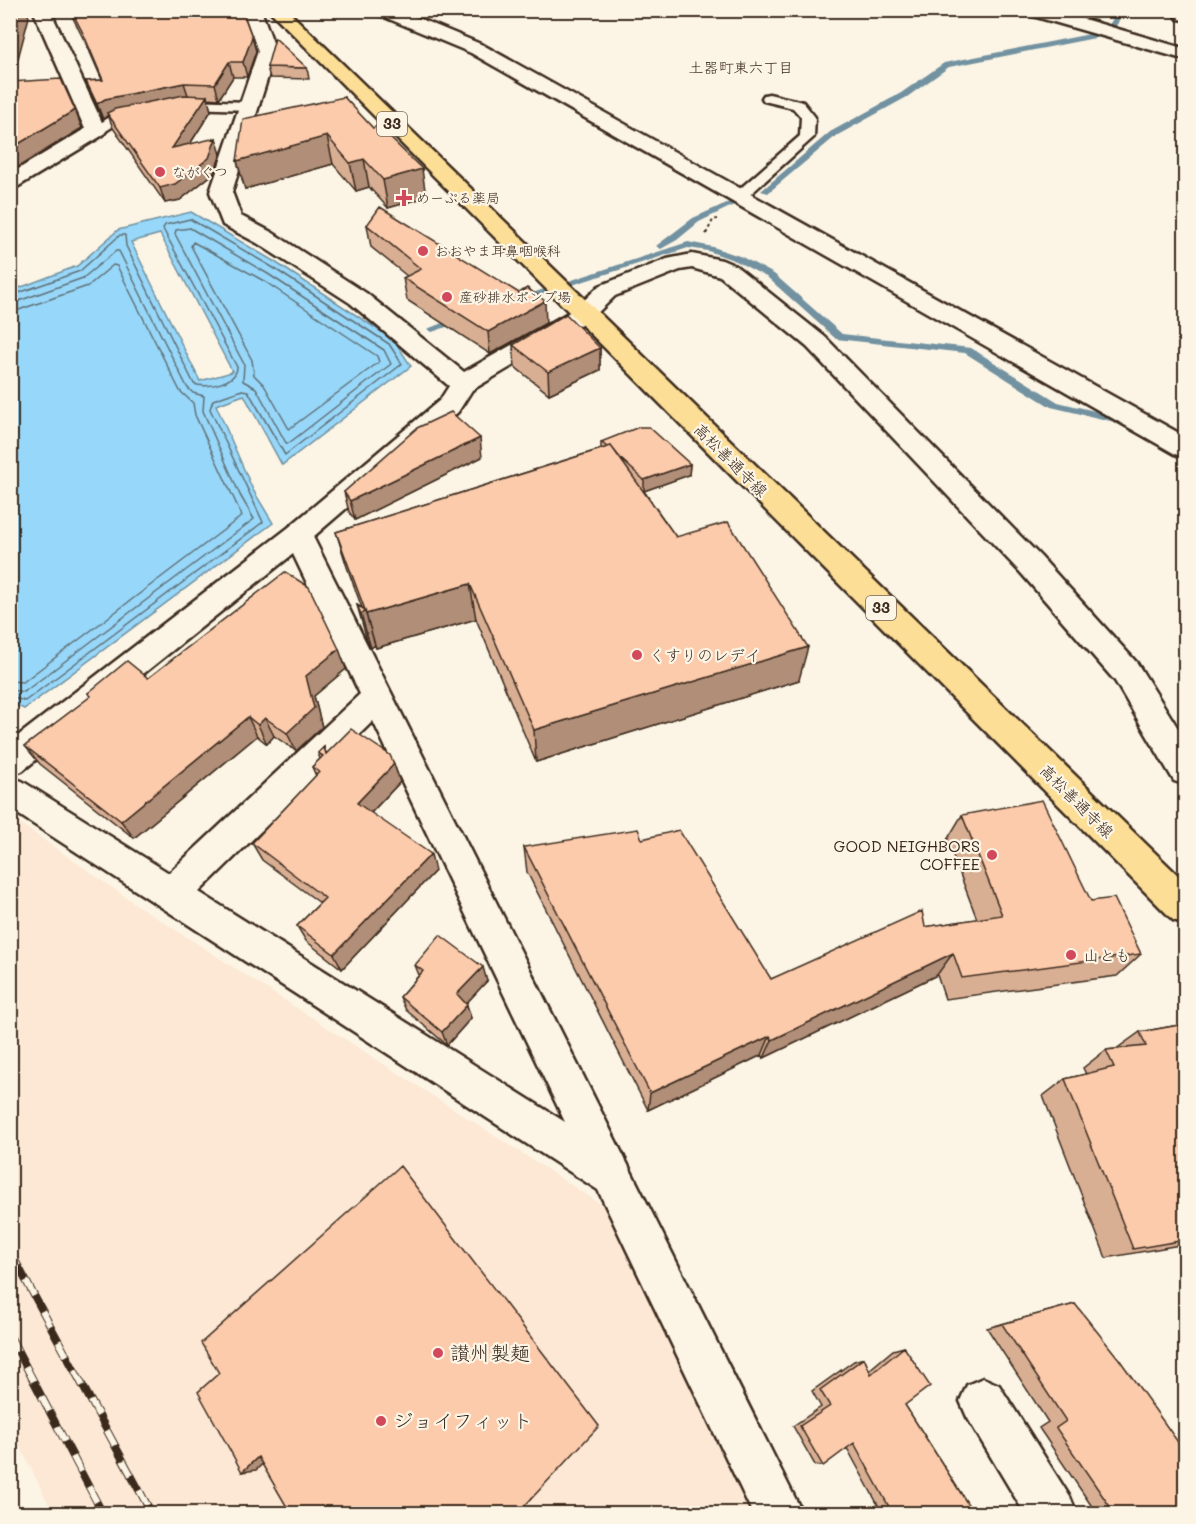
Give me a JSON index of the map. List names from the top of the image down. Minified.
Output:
{"streets":{"main road":["33","高松善通寺線"]},"districts":["土器町東六丁目"],"places":{"other":["ながぐつ","おおやま耳鼻咽喉科","産砂排水ポンプ場","くすりのレデイ","GOOD NEIGHBORS COFFEE","山とも","讃州製麺","ジョイフィット"],"health":["めーぷる薬局"]}}
